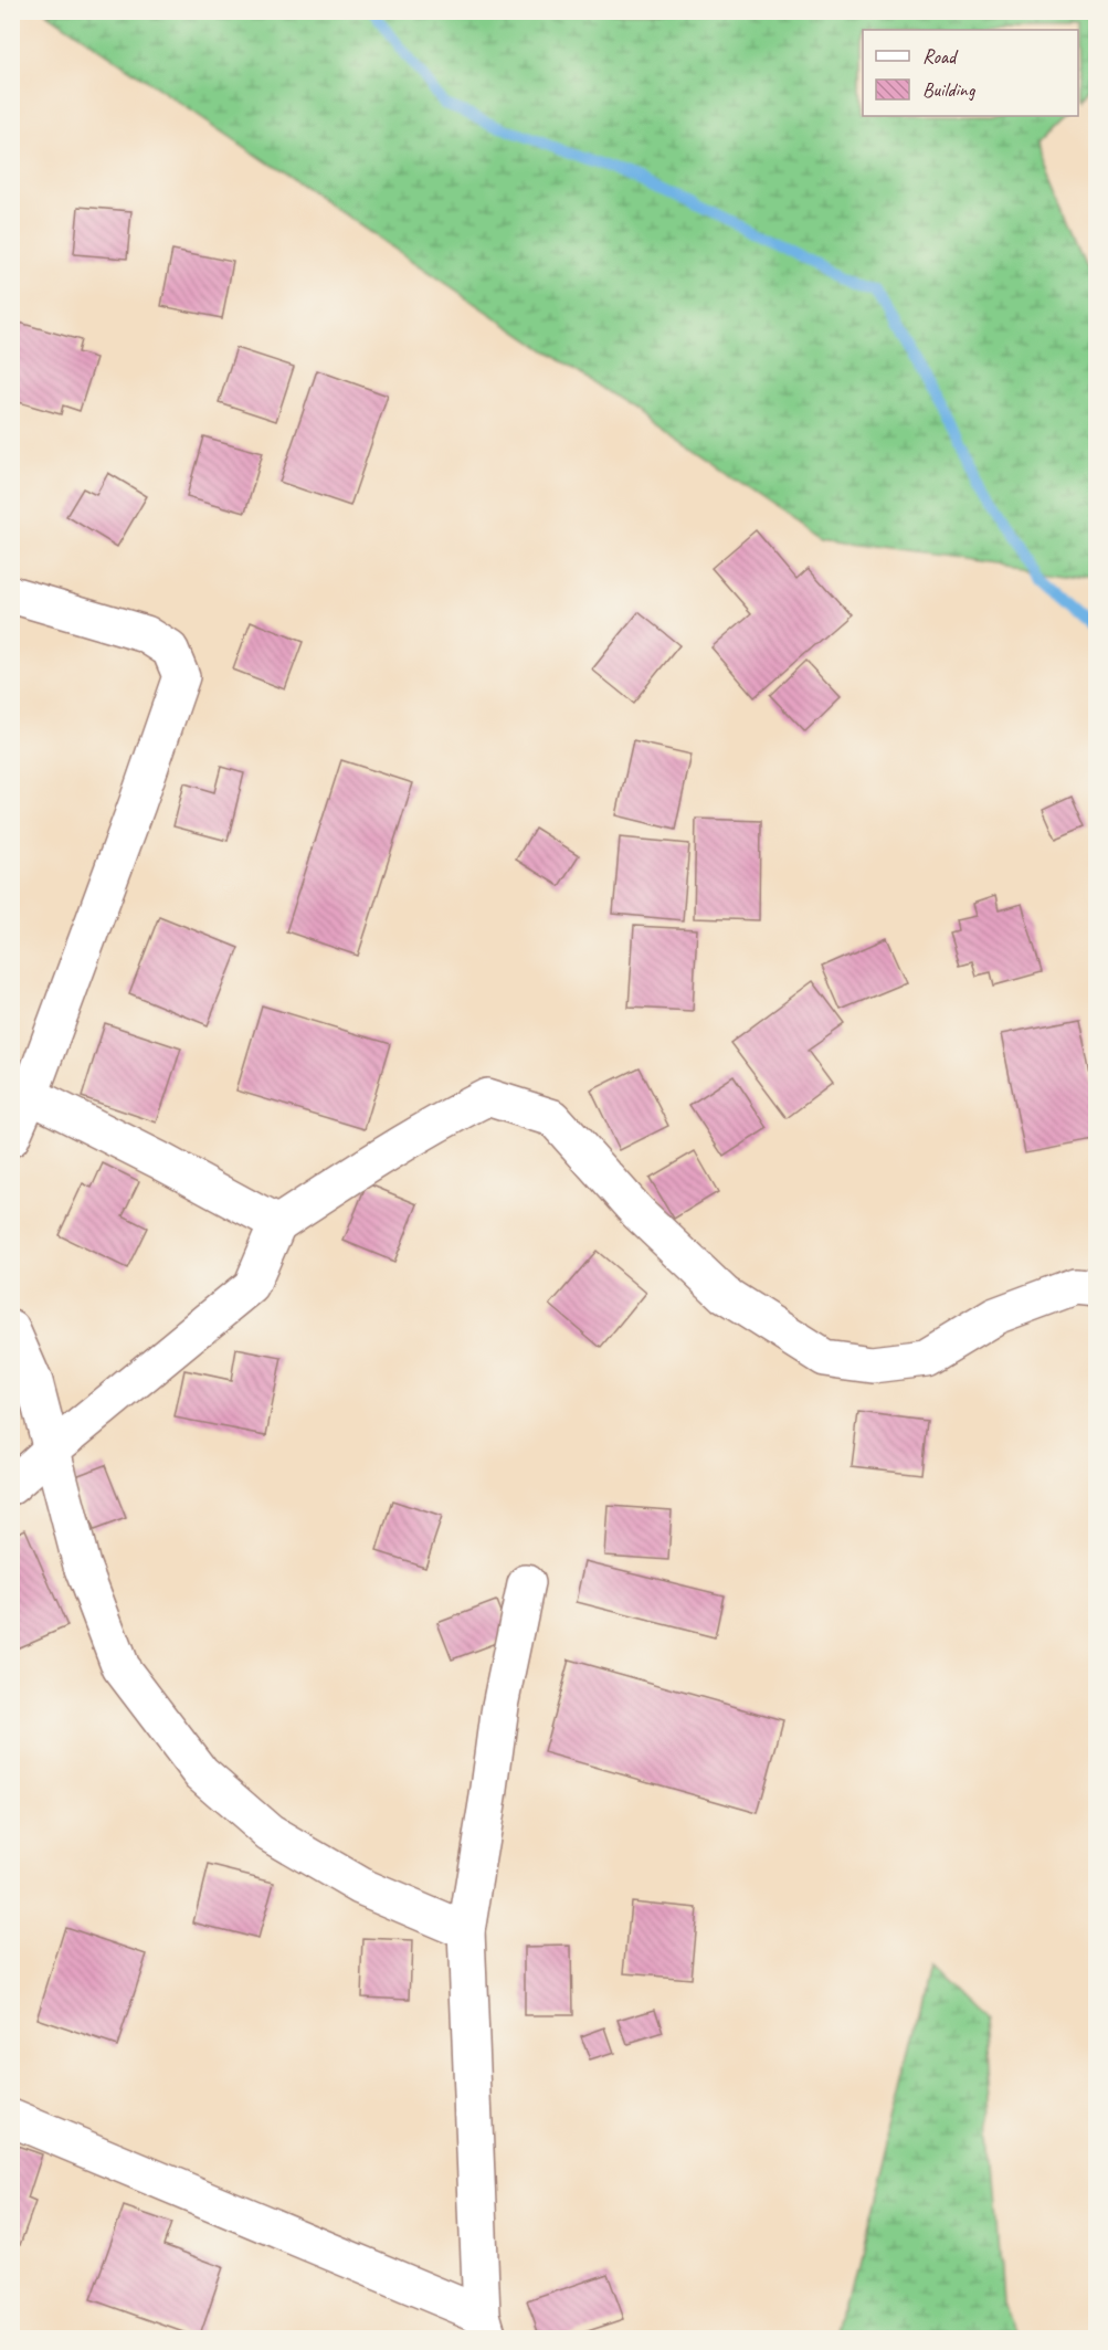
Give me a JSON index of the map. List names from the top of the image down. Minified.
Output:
{"legend":["Road","Building"]}
